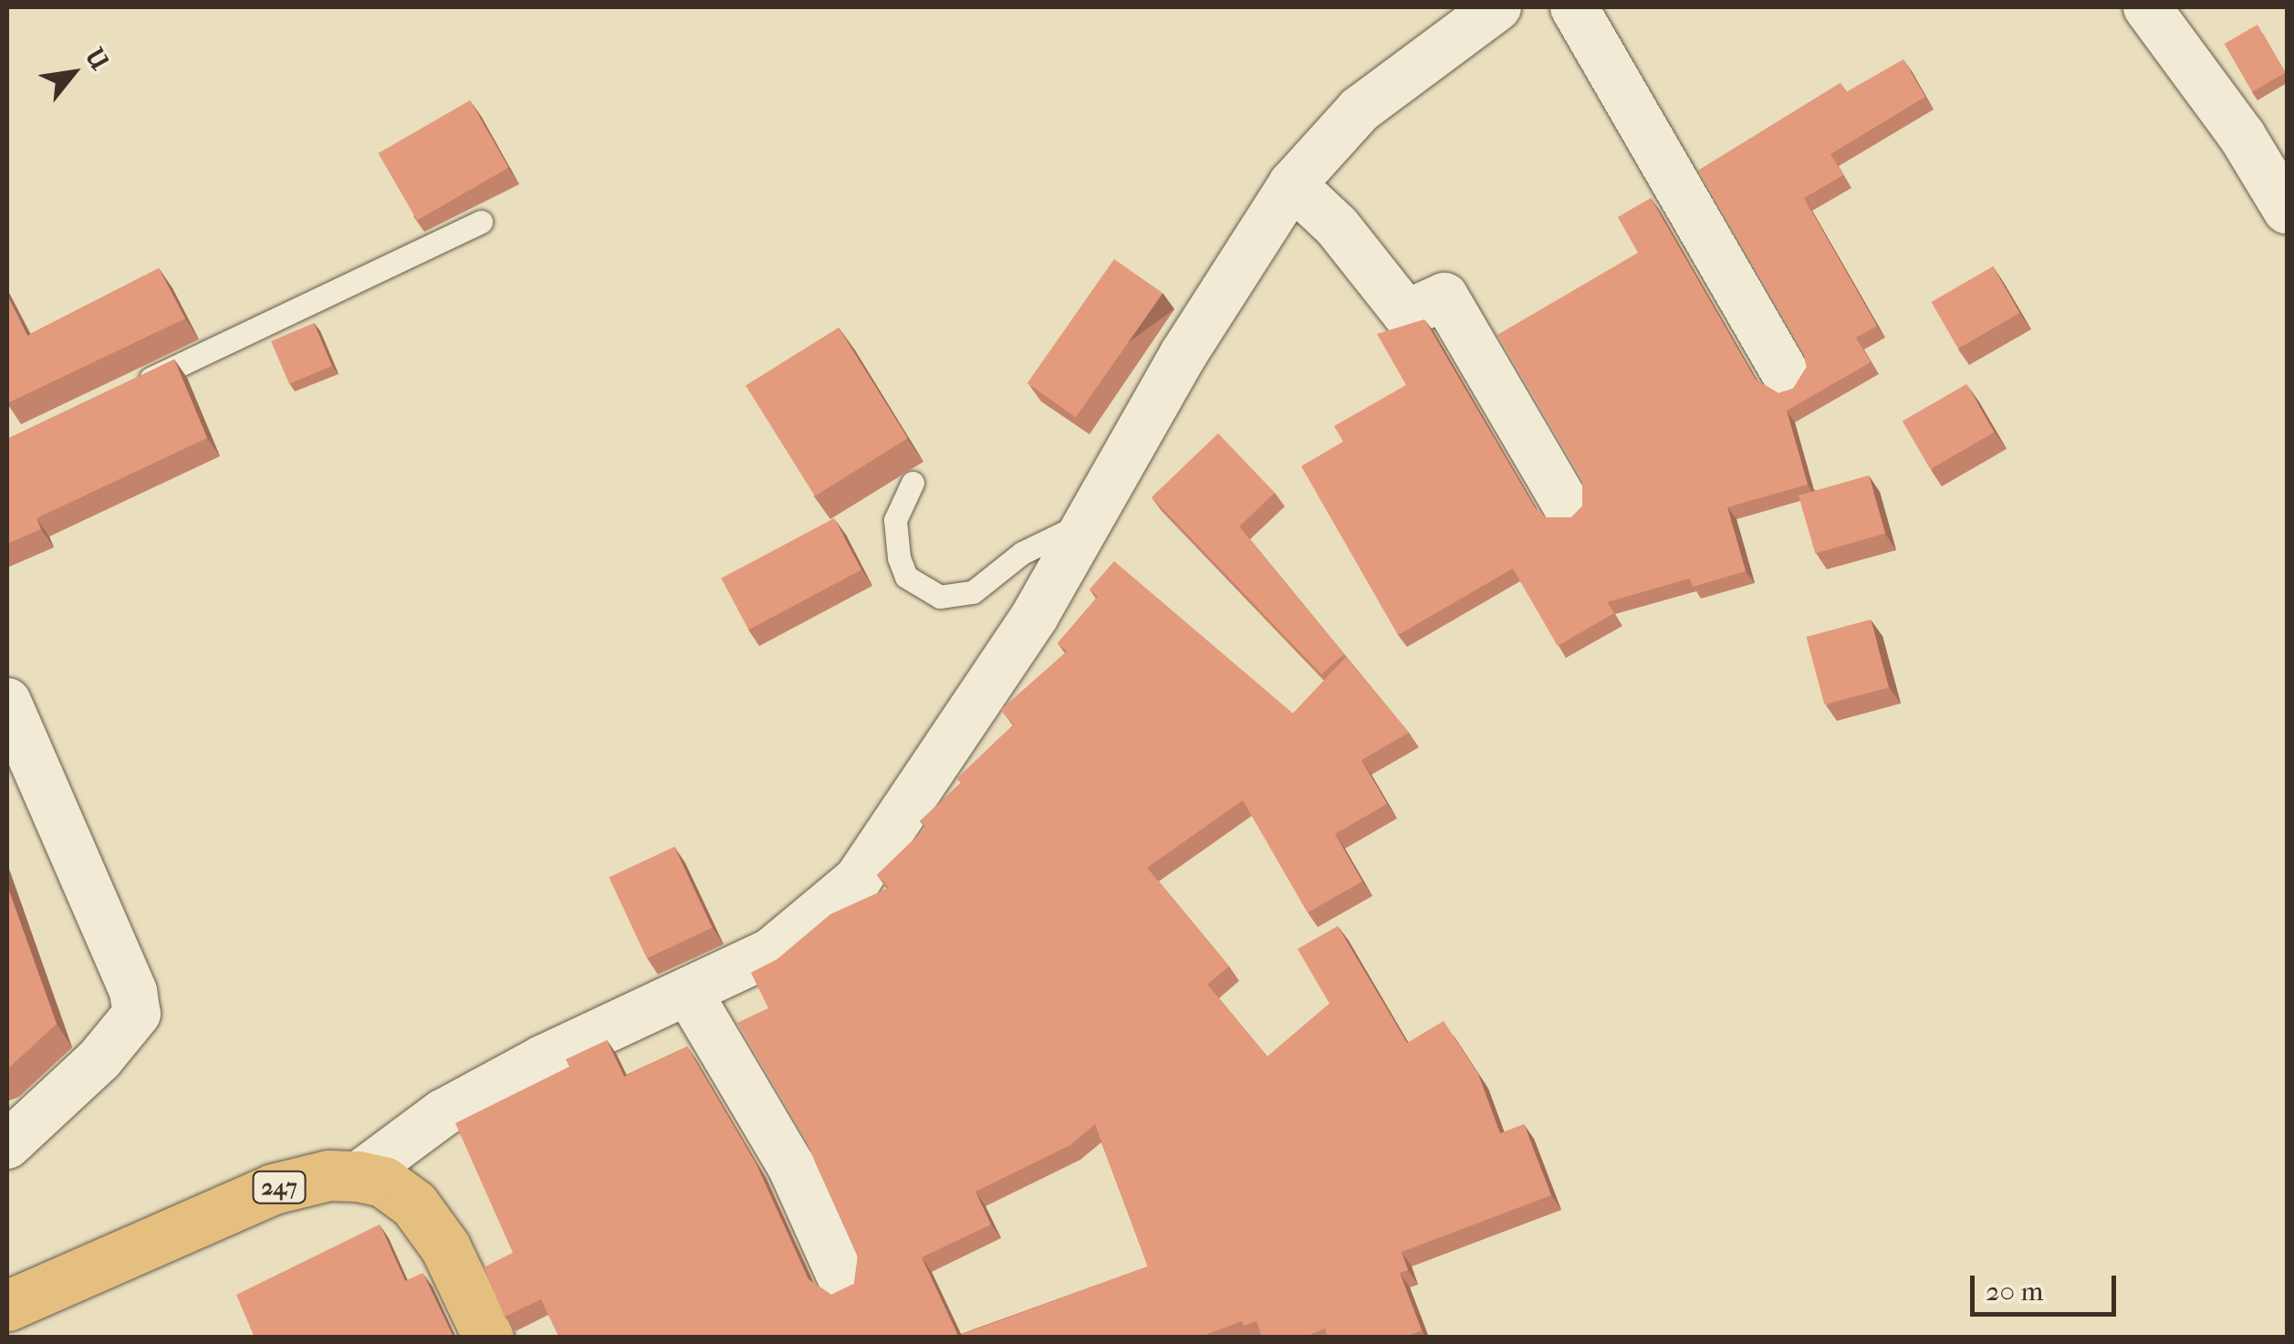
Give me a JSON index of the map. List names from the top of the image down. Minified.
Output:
{"streets":{"main road":["247"]},"scale_bar":"20 m","north":"top right"}
